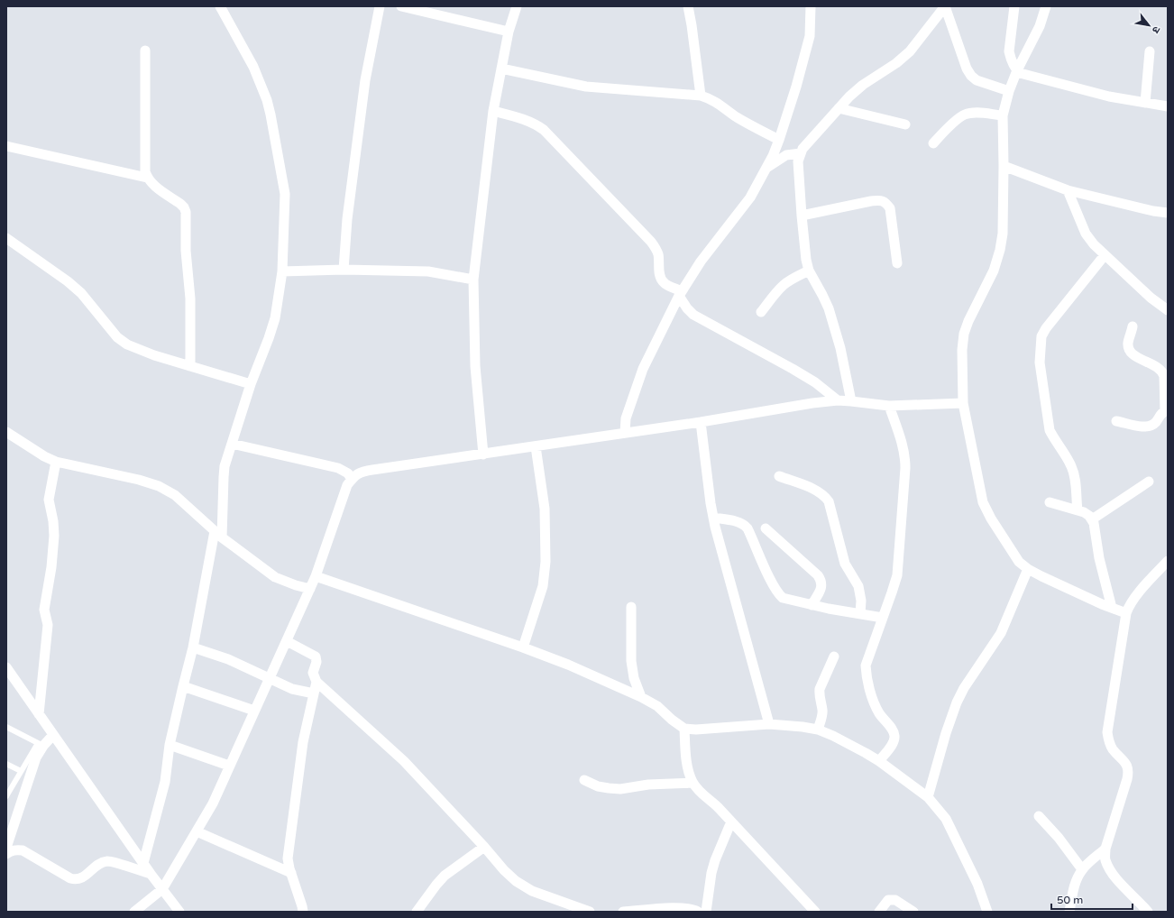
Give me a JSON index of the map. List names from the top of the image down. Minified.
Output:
{"scale_bar":"50 m","north":"bottom right"}
